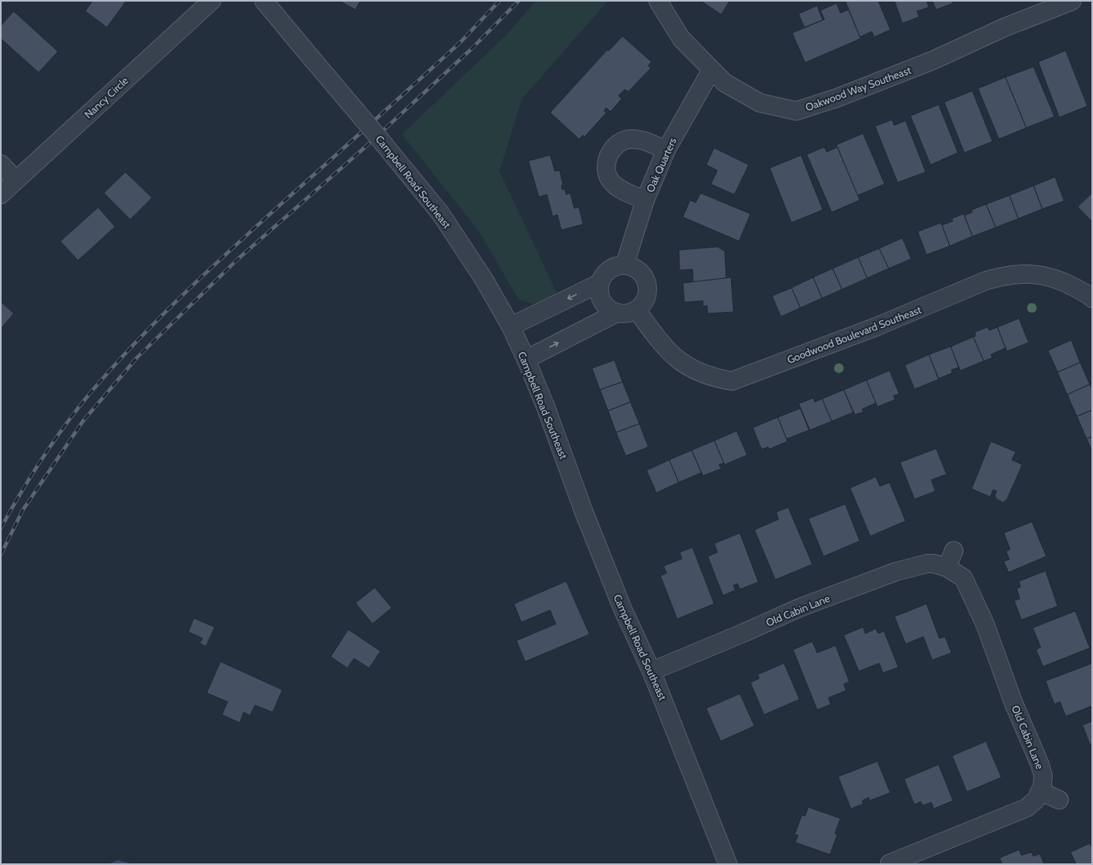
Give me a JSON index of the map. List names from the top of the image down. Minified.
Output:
{"streets":{"street":["Oakwood Way Southeast","Nancy Circle","Oak Quarters","Campbell Road Southeast","Goodwood Boulevard Southeast","Old Cabin Lane"]},"crossings":[["Oakwood Way Southeast","Oak Quarters"],["Oak Quarters","Goodwood Boulevard Southeast"],["Campbell Road Southeast","Old Cabin Lane"]]}
